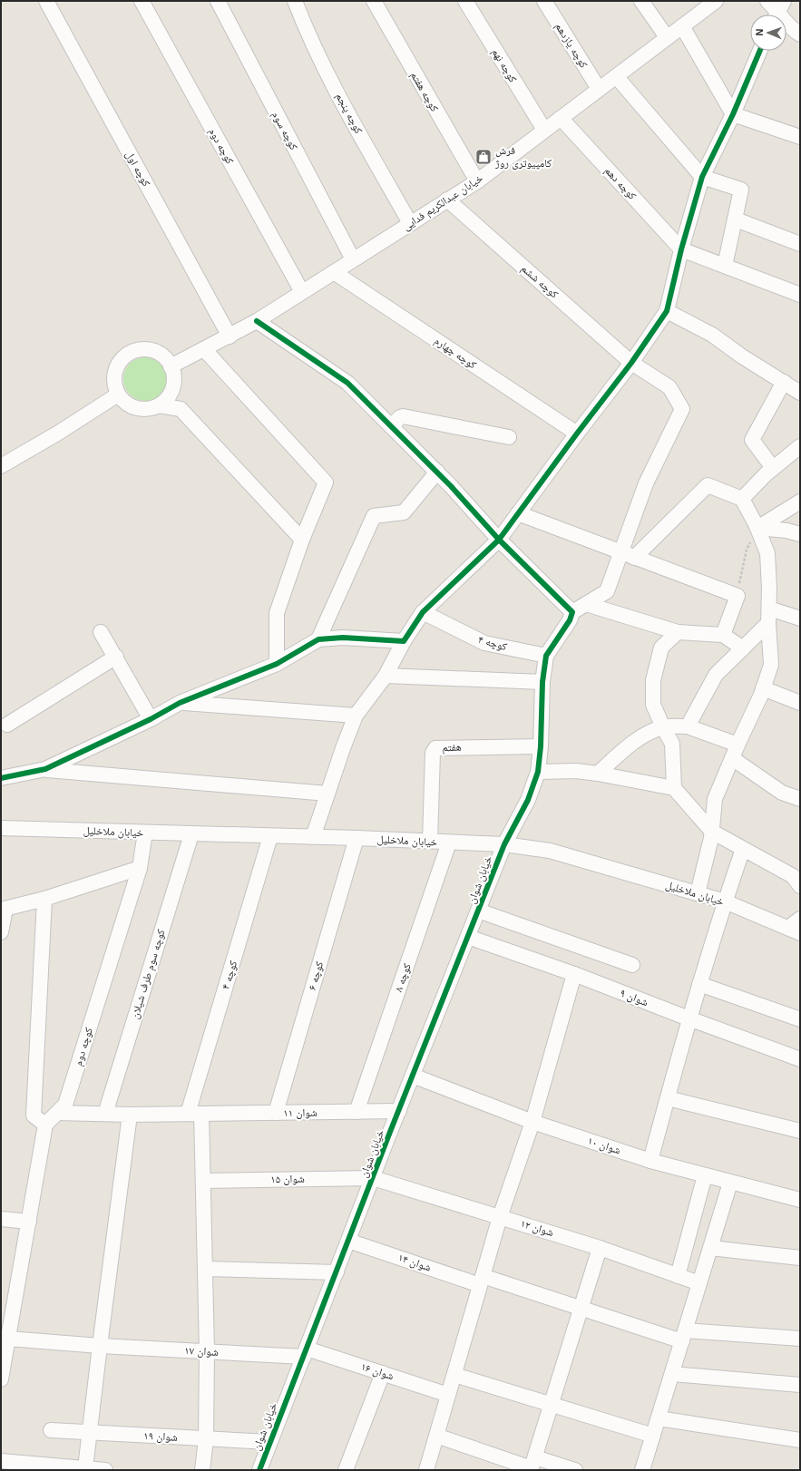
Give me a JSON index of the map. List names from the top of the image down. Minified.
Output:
{"streets":{"street":["کوچه یازدهم","کوچه نهم","کوچه هفتم","کوچه پنجم","کوچه سوم","کوچه دوم","کوچه اول","کوچه دهم","خیابان عبدالکریم فدایی","کوچه ششم","کوچه چهارم","کوچه ۴","هفتم","خیابان ملاخلیل","خیابان شوان","کوچه سوم طرف شیلان","کوچه ۶","کوچه ۸","شوان ۹","شوان ۱۱","شوان ۱۰","شوان ۱۵","شوان ۱۲","شوان ۱۴","شوان ۱۷","شوان ۱۶","شوان ۱۹"]},"crossings":[["کوچه یازدهم","خیابان عبدالکریم فدایی"],["کوچه نهم","خیابان عبدالکریم فدایی"],["کوچه هفتم","خیابان عبدالکریم فدایی"],["کوچه پنجم","خیابان عبدالکریم فدایی"],["کوچه سوم","خیابان عبدالکریم فدایی"],["کوچه دوم","خیابان عبدالکریم فدایی"],["کوچه دوم","خیابان ملاخلیل"],["کوچه دوم","شوان ۱۱"],["کوچه اول","خیابان عبدالکریم فدایی"],["کوچه دهم","خیابان عبدالکریم فدایی"],["خیابان عبدالکریم فدایی","کوچه ششم"],["خیابان عبدالکریم فدایی","کوچه چهارم"],["کوچه ۴","خیابان ملاخلیل"],["کوچه ۴","خیابان شوان"],["کوچه ۴","شوان ۱۱"],["کوچه ۴","شوان ۱۵"],["کوچه ۴","شوان ۱۷"],["کوچه ۴","شوان ۱۹"],["هفتم","خیابان ملاخلیل"],["هفتم","خیابان شوان"],["خیابان ملاخلیل","خیابان شوان"],["خیابان ملاخلیل","کوچه سوم طرف شیلان"],["خیابان ملاخلیل","کوچه ۶"],["خیابان ملاخلیل","کوچه ۸"],["خیابان شوان","شوان ۹"],["خیابان شوان","شوان ۱۱"],["خیابان شوان","شوان ۱۰"],["خیابان شوان","شوان ۱۵"],["خیابان شوان","شوان ۱۲"],["خیابان شوان","شوان ۱۴"],["خیابان شوان","شوان ۱۷"],["خیابان شوان","شوان ۱۶"],["خیابان شوان","شوان ۱۹"],["کوچه سوم طرف شیلان","شوان ۱۱"],["کوچه ۶","شوان ۱۱"],["کوچه ۸","شوان ۱۱"],["شوان ۱۵","شوان ۱۲"],["شوان ۱۷","شوان ۱۶"]],"places":{"shop":["فرش کامپیوتری روژ"]},"north":"left"}
